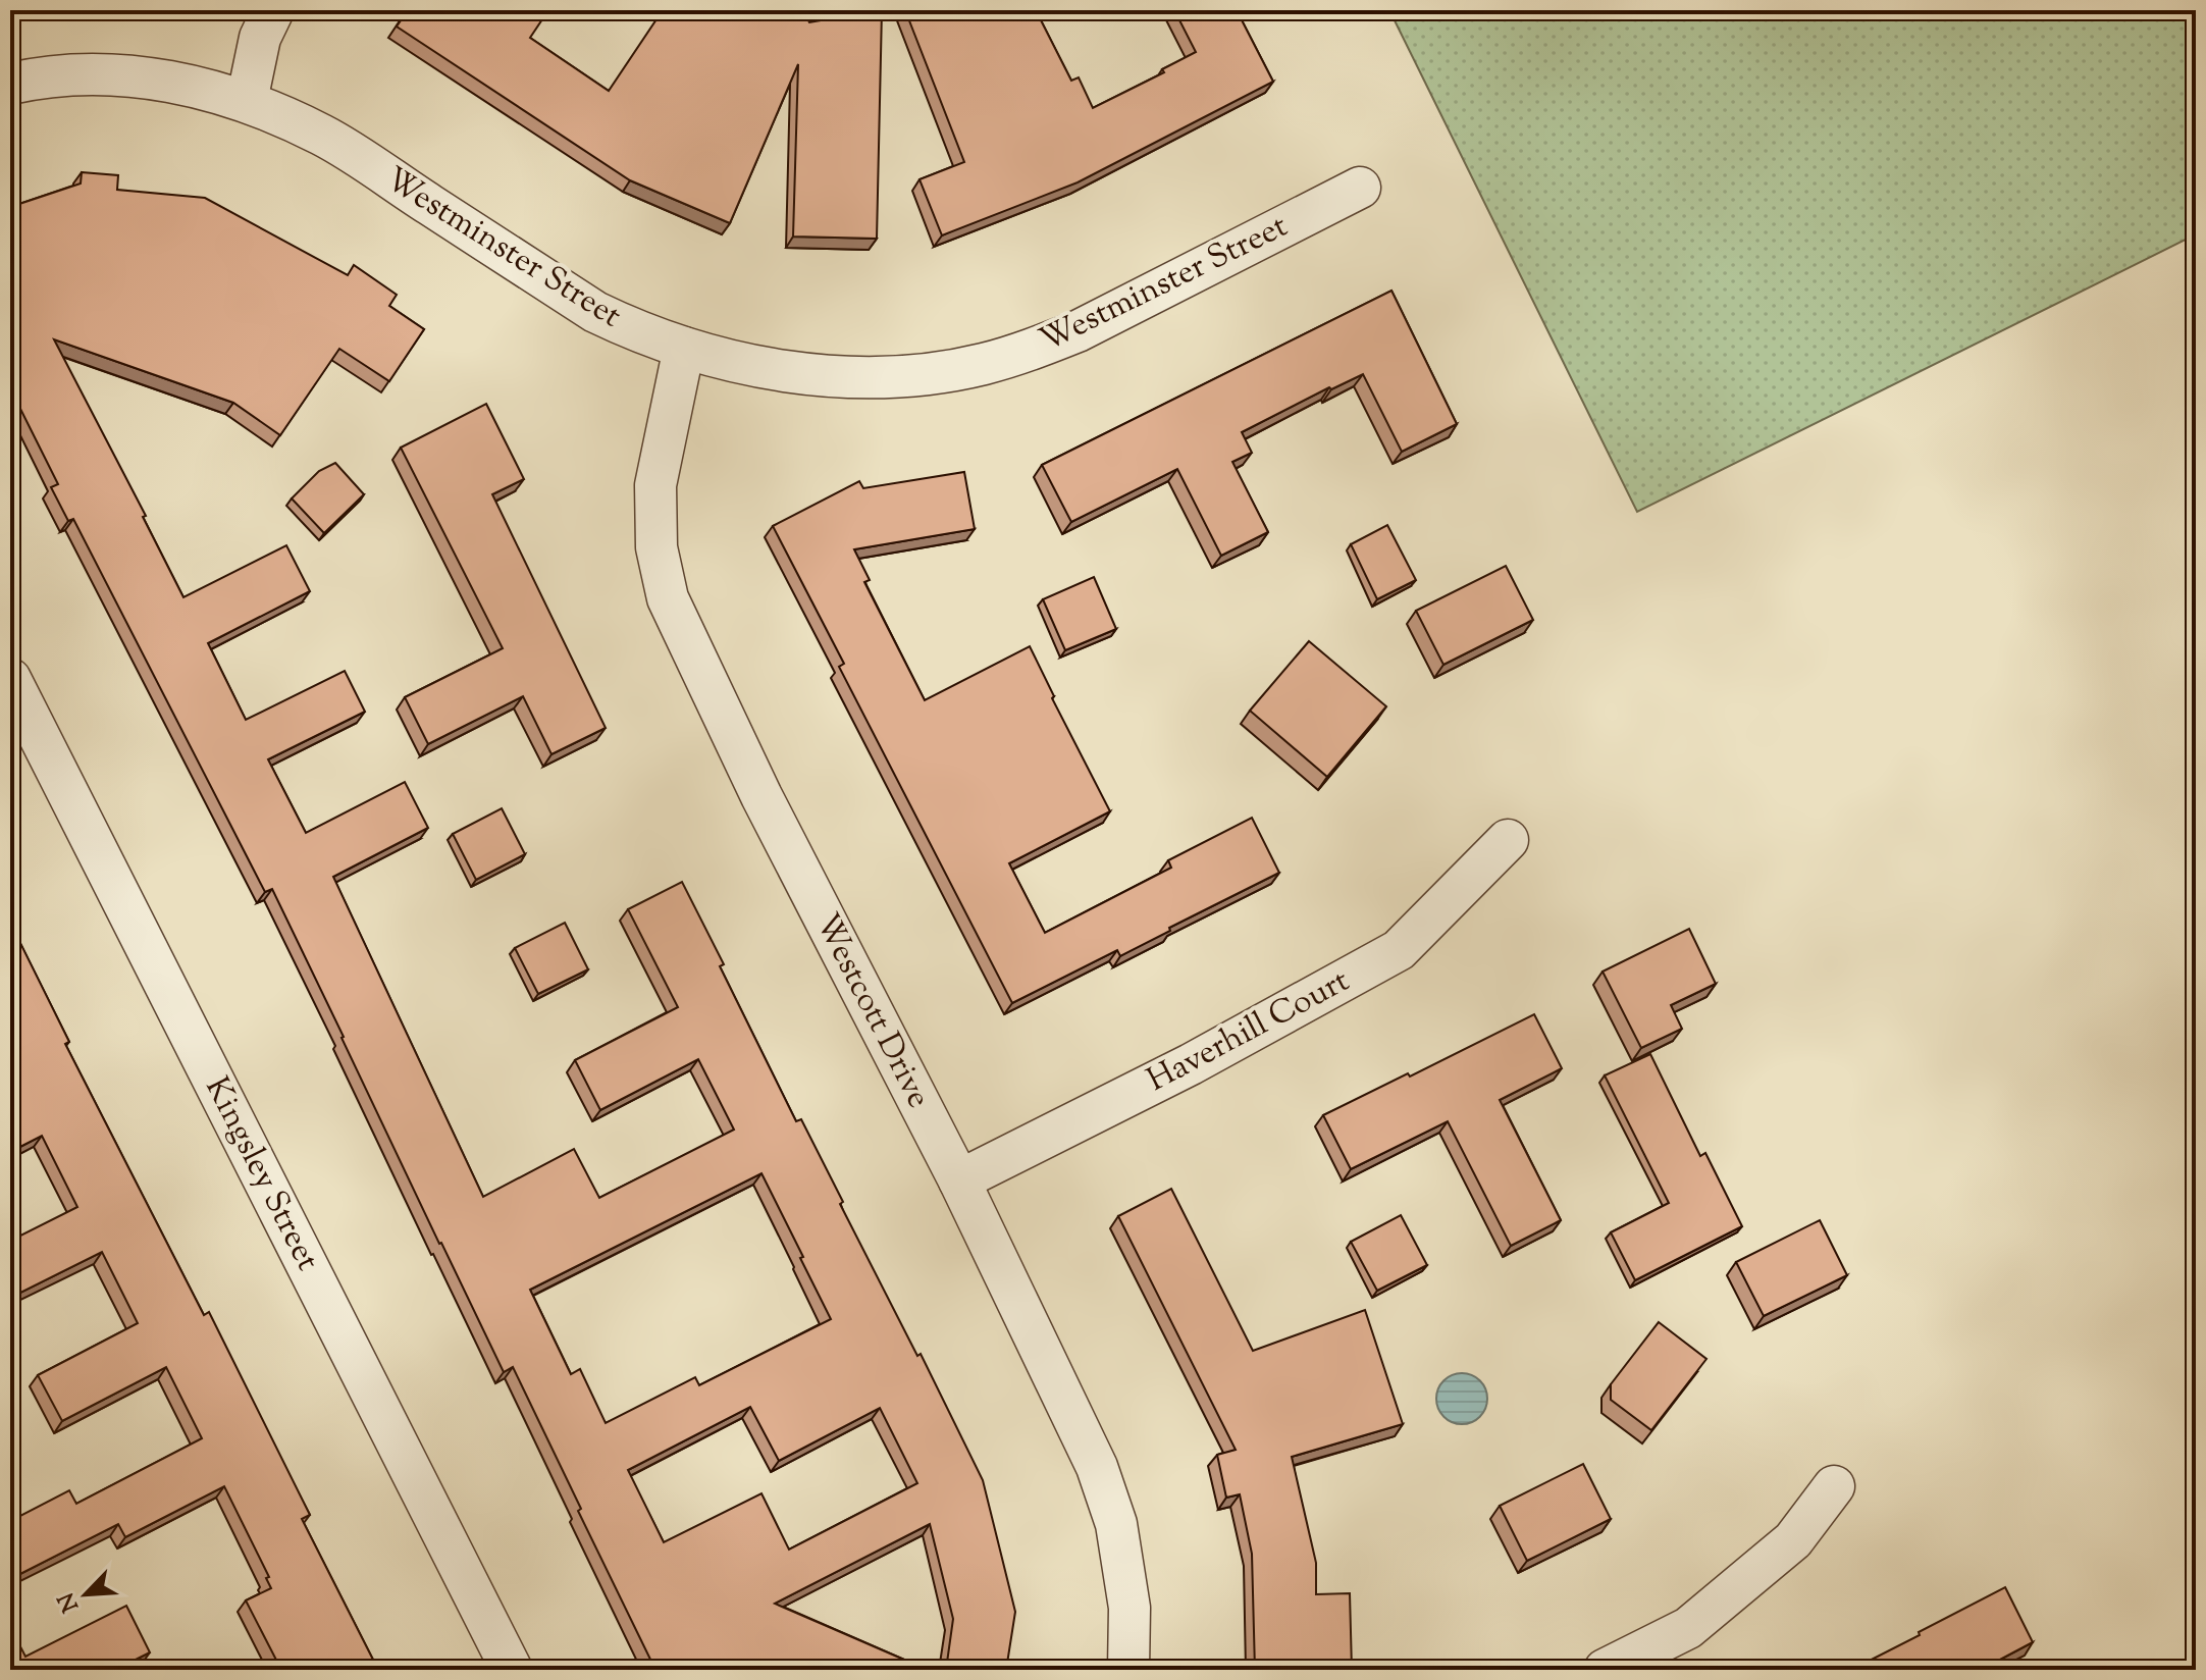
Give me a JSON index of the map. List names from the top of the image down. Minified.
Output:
{"streets":{"street":["Westminster Street","Westcott Drive","Haverhill Court","Kingsley Street"]},"crossings":[["Westminster Street","Westcott Drive"],["Westcott Drive","Haverhill Court"]],"north":"bottom left"}
